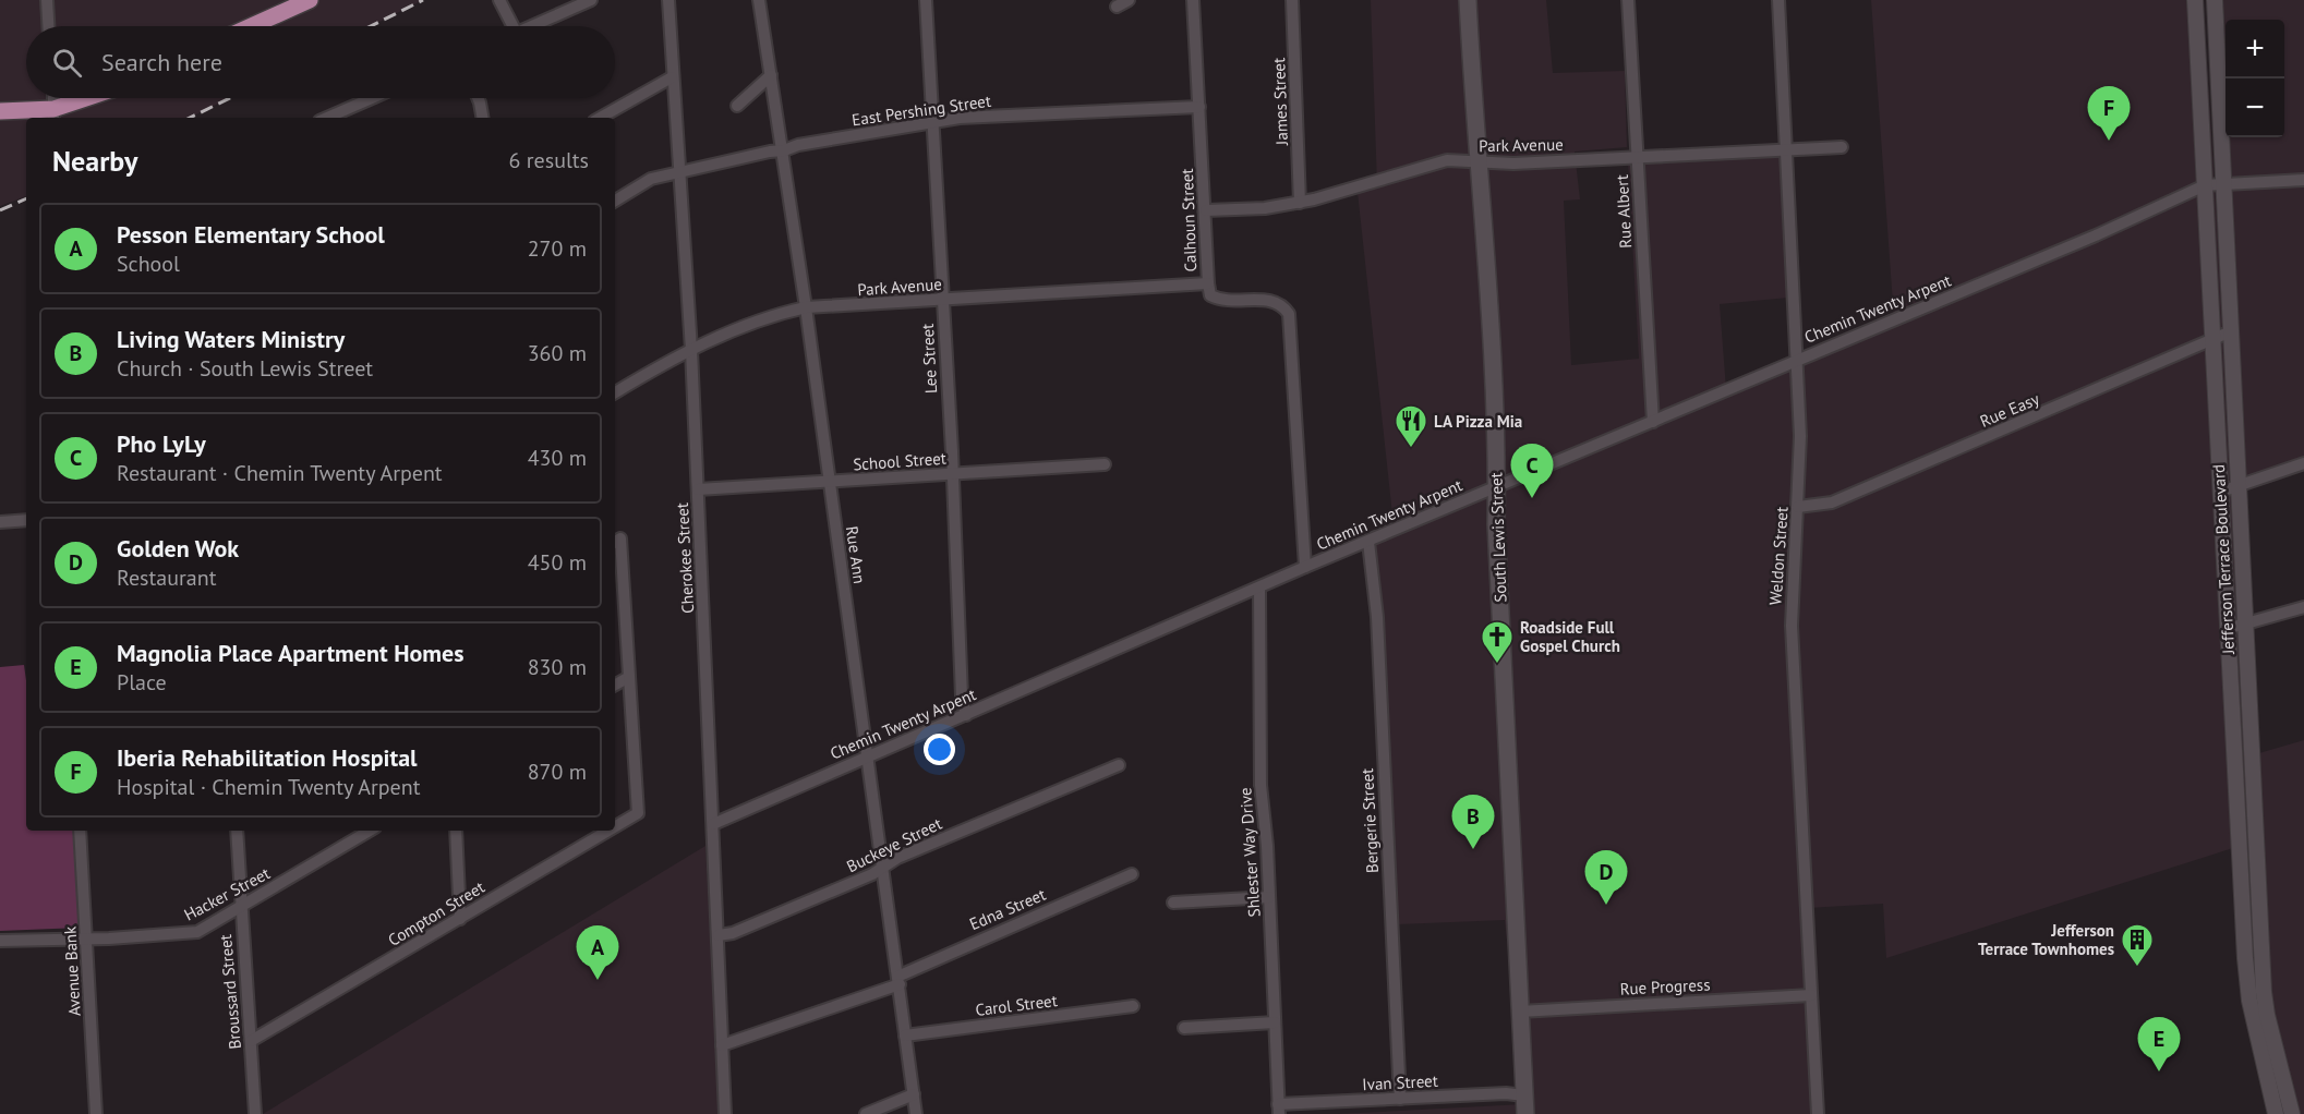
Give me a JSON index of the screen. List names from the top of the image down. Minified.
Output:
{"streets":{"main road":["South Lewis Street"],"street":["James Street","East Pershing Street","Park Avenue","Rue Albert","Calhoun Street","Chemin Twenty Arpent","Lee Street","Rue Easy","School Street","Rue Ann","Weldon Street","Cherokee Street","Jefferson Terrace Boulevard","Bergerie Street","Buckeye Street","Shlester Way Drive","Hacker Street","Edna Street","Compton Street","Avenue Bank","Rue Progress","Broussard Street","Carol Street","Ivan Street"]},"crossings":[["James Street","Park Avenue"],["East Pershing Street","Calhoun Street"],["East Pershing Street","Lee Street"],["East Pershing Street","Rue Ann"],["East Pershing Street","Cherokee Street"],["Park Avenue","Rue Albert"],["Park Avenue","Calhoun Street"],["Park Avenue","Lee Street"],["Park Avenue","South Lewis Street"],["Park Avenue","Rue Ann"],["Park Avenue","Weldon Street"],["Park Avenue","Cherokee Street"],["Rue Albert","Chemin Twenty Arpent"],["Calhoun Street","Chemin Twenty Arpent"],["Chemin Twenty Arpent","Lee Street"],["Chemin Twenty Arpent","South Lewis Street"],["Chemin Twenty Arpent","Rue Ann"],["Chemin Twenty Arpent","Weldon Street"],["Chemin Twenty Arpent","Cherokee Street"],["Chemin Twenty Arpent","Jefferson Terrace Boulevard"],["Chemin Twenty Arpent","Bergerie Street"],["Chemin Twenty Arpent","Shlester Way Drive"],["Lee Street","School Street"],["Rue Easy","Weldon Street"],["Rue Easy","Jefferson Terrace Boulevard"],["School Street","Rue Ann"],["School Street","Cherokee Street"],["South Lewis Street","Rue Progress"],["South Lewis Street","Ivan Street"],["Rue Ann","Buckeye Street"],["Rue Ann","Edna Street"],["Rue Ann","Carol Street"],["Weldon Street","Rue Progress"],["Cherokee Street","Buckeye Street"],["Cherokee Street","Edna Street"],["Bergerie Street","Ivan Street"],["Shlester Way Drive","Ivan Street"],["Hacker Street","Avenue Bank"],["Hacker Street","Broussard Street"],["Compton Street","Broussard Street"]],"places":{"restaurant":["LA Pizza Mia"],"church":["Roadside Full Gospel Church"],"building":["Jefferson Terrace Townhomes"]},"page":{"map_buttons":["+","−"],"search":"Search here","pins":["F","C","B","D","A","E"],"heading":["Nearby","6 results"],"list":[{"mark":"A","name":"Pesson Elementary School","note":"School","value":"270 m"},{"mark":"B","name":"Living Waters Ministry","note":"Church · South Lewis Street","value":"360 m"},{"mark":"C","name":"Pho LyLy","note":"Restaurant · Chemin Twenty Arpent","value":"430 m"},{"mark":"D","name":"Golden Wok","note":"Restaurant","value":"450 m"},{"mark":"E","name":"Magnolia Place Apartment Homes","note":"Place","value":"830 m"},{"mark":"F","name":"Iberia Rehabilitation Hospital","note":"Hospital · Chemin Twenty Arpent","value":"870 m"}]}}
